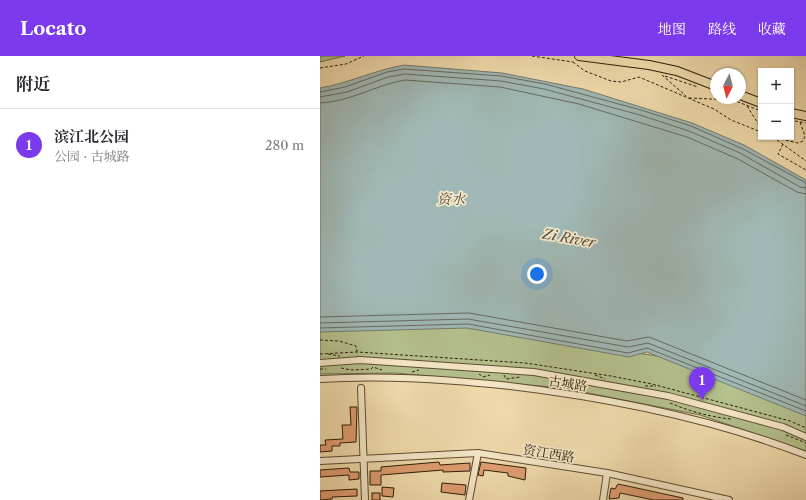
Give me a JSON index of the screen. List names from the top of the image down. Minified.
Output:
{"streets":{"street":["古城路","资江西路"]},"water":["资水","Zi River"],"north":"bottom","page":{"header":"Locato","nav":["地图","路线","收藏"],"heading":"附近","map_buttons":["+","−"],"list":[{"mark":"1","name":"滨江北公园","note":"公园 · 古城路","value":"280 m"}],"pins":"1"}}
